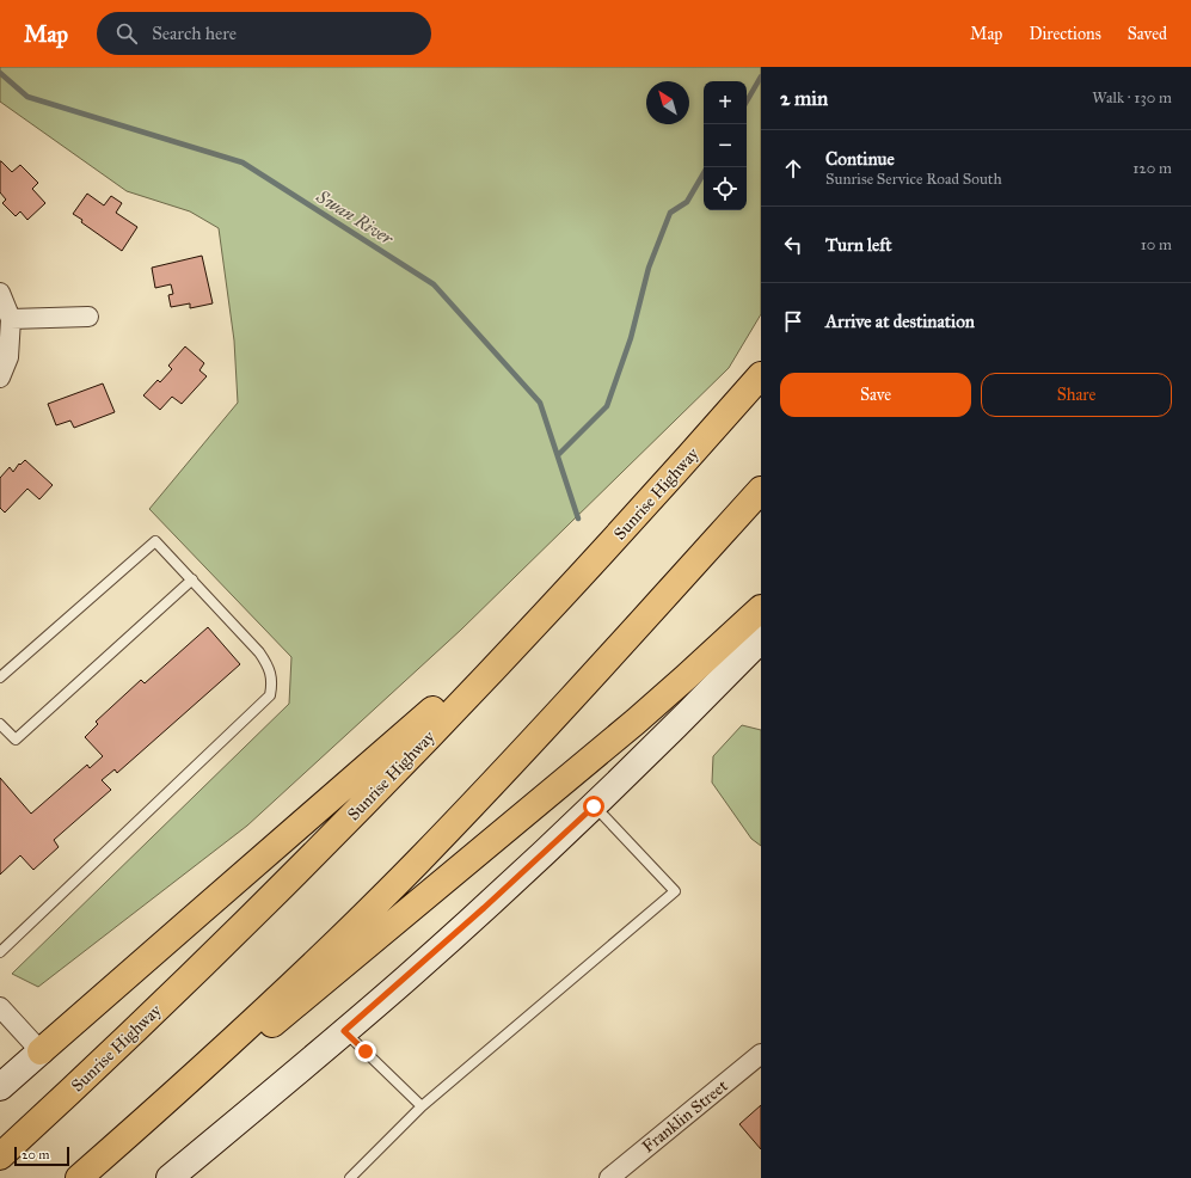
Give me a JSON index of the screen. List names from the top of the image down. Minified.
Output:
{"streets":{"highway":["Sunrise Highway"],"street":["Franklin Street"]},"water":["Swan River"],"scale_bar":"20 m","north":"top left","page":{"header":"Map","search":"Search here","nav":["Map","Directions","Saved"],"heading":["2 min","Walk · 130 m"],"map_buttons":["+","−"],"list":[["Continue","Sunrise Service Road South","120 m"],["Turn left","10 m"],"Arrive at destination"],"buttons":["Save","Share"],"scale":"20 m"}}
